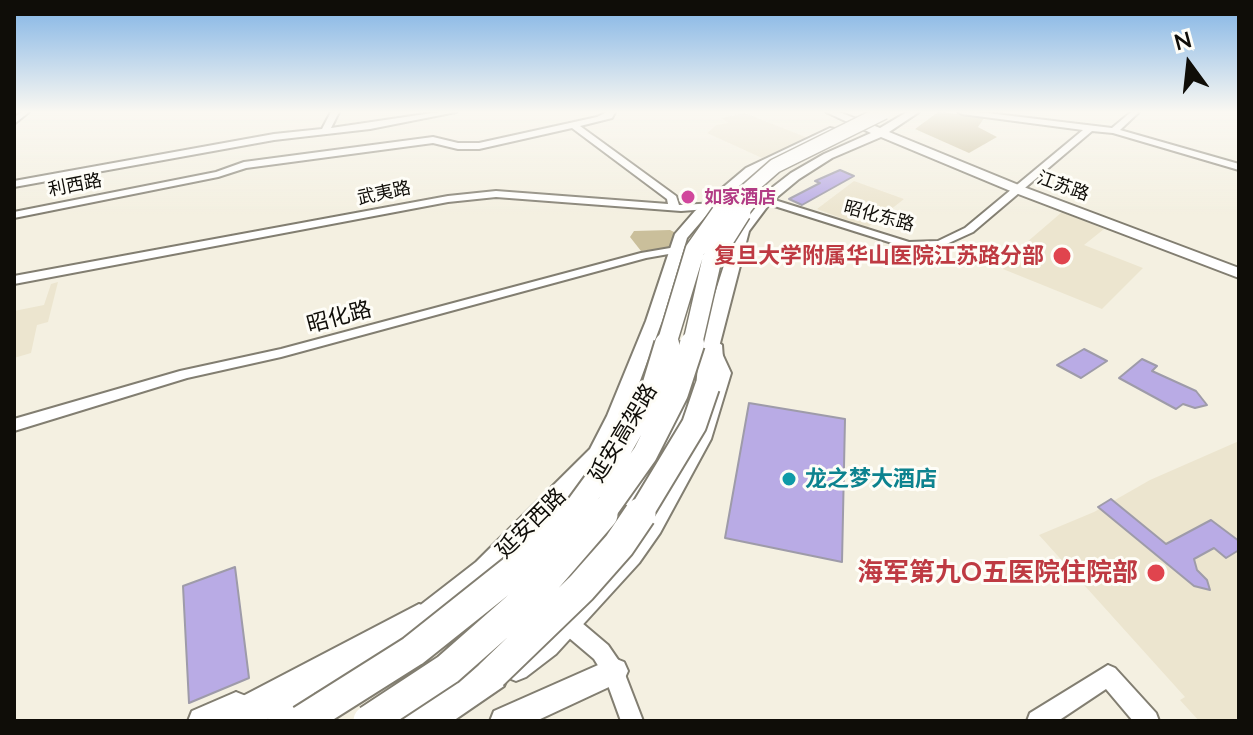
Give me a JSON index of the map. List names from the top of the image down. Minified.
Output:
{"streets":{"highway":["延安高架路"],"main road":["江苏路","延安西路"],"street":["利西路","武夷路","昭化东路","昭化路"]},"crossings":[["江苏路","昭化东路"],["武夷路","昭化东路"],["武夷路","延安西路"],["昭化东路","延安西路"],["昭化路","延安西路"]],"places":["如家酒店","复旦大学附属华山医院江苏路分部","龙之梦大酒店","海军第九O五医院住院部"],"north":"top"}
